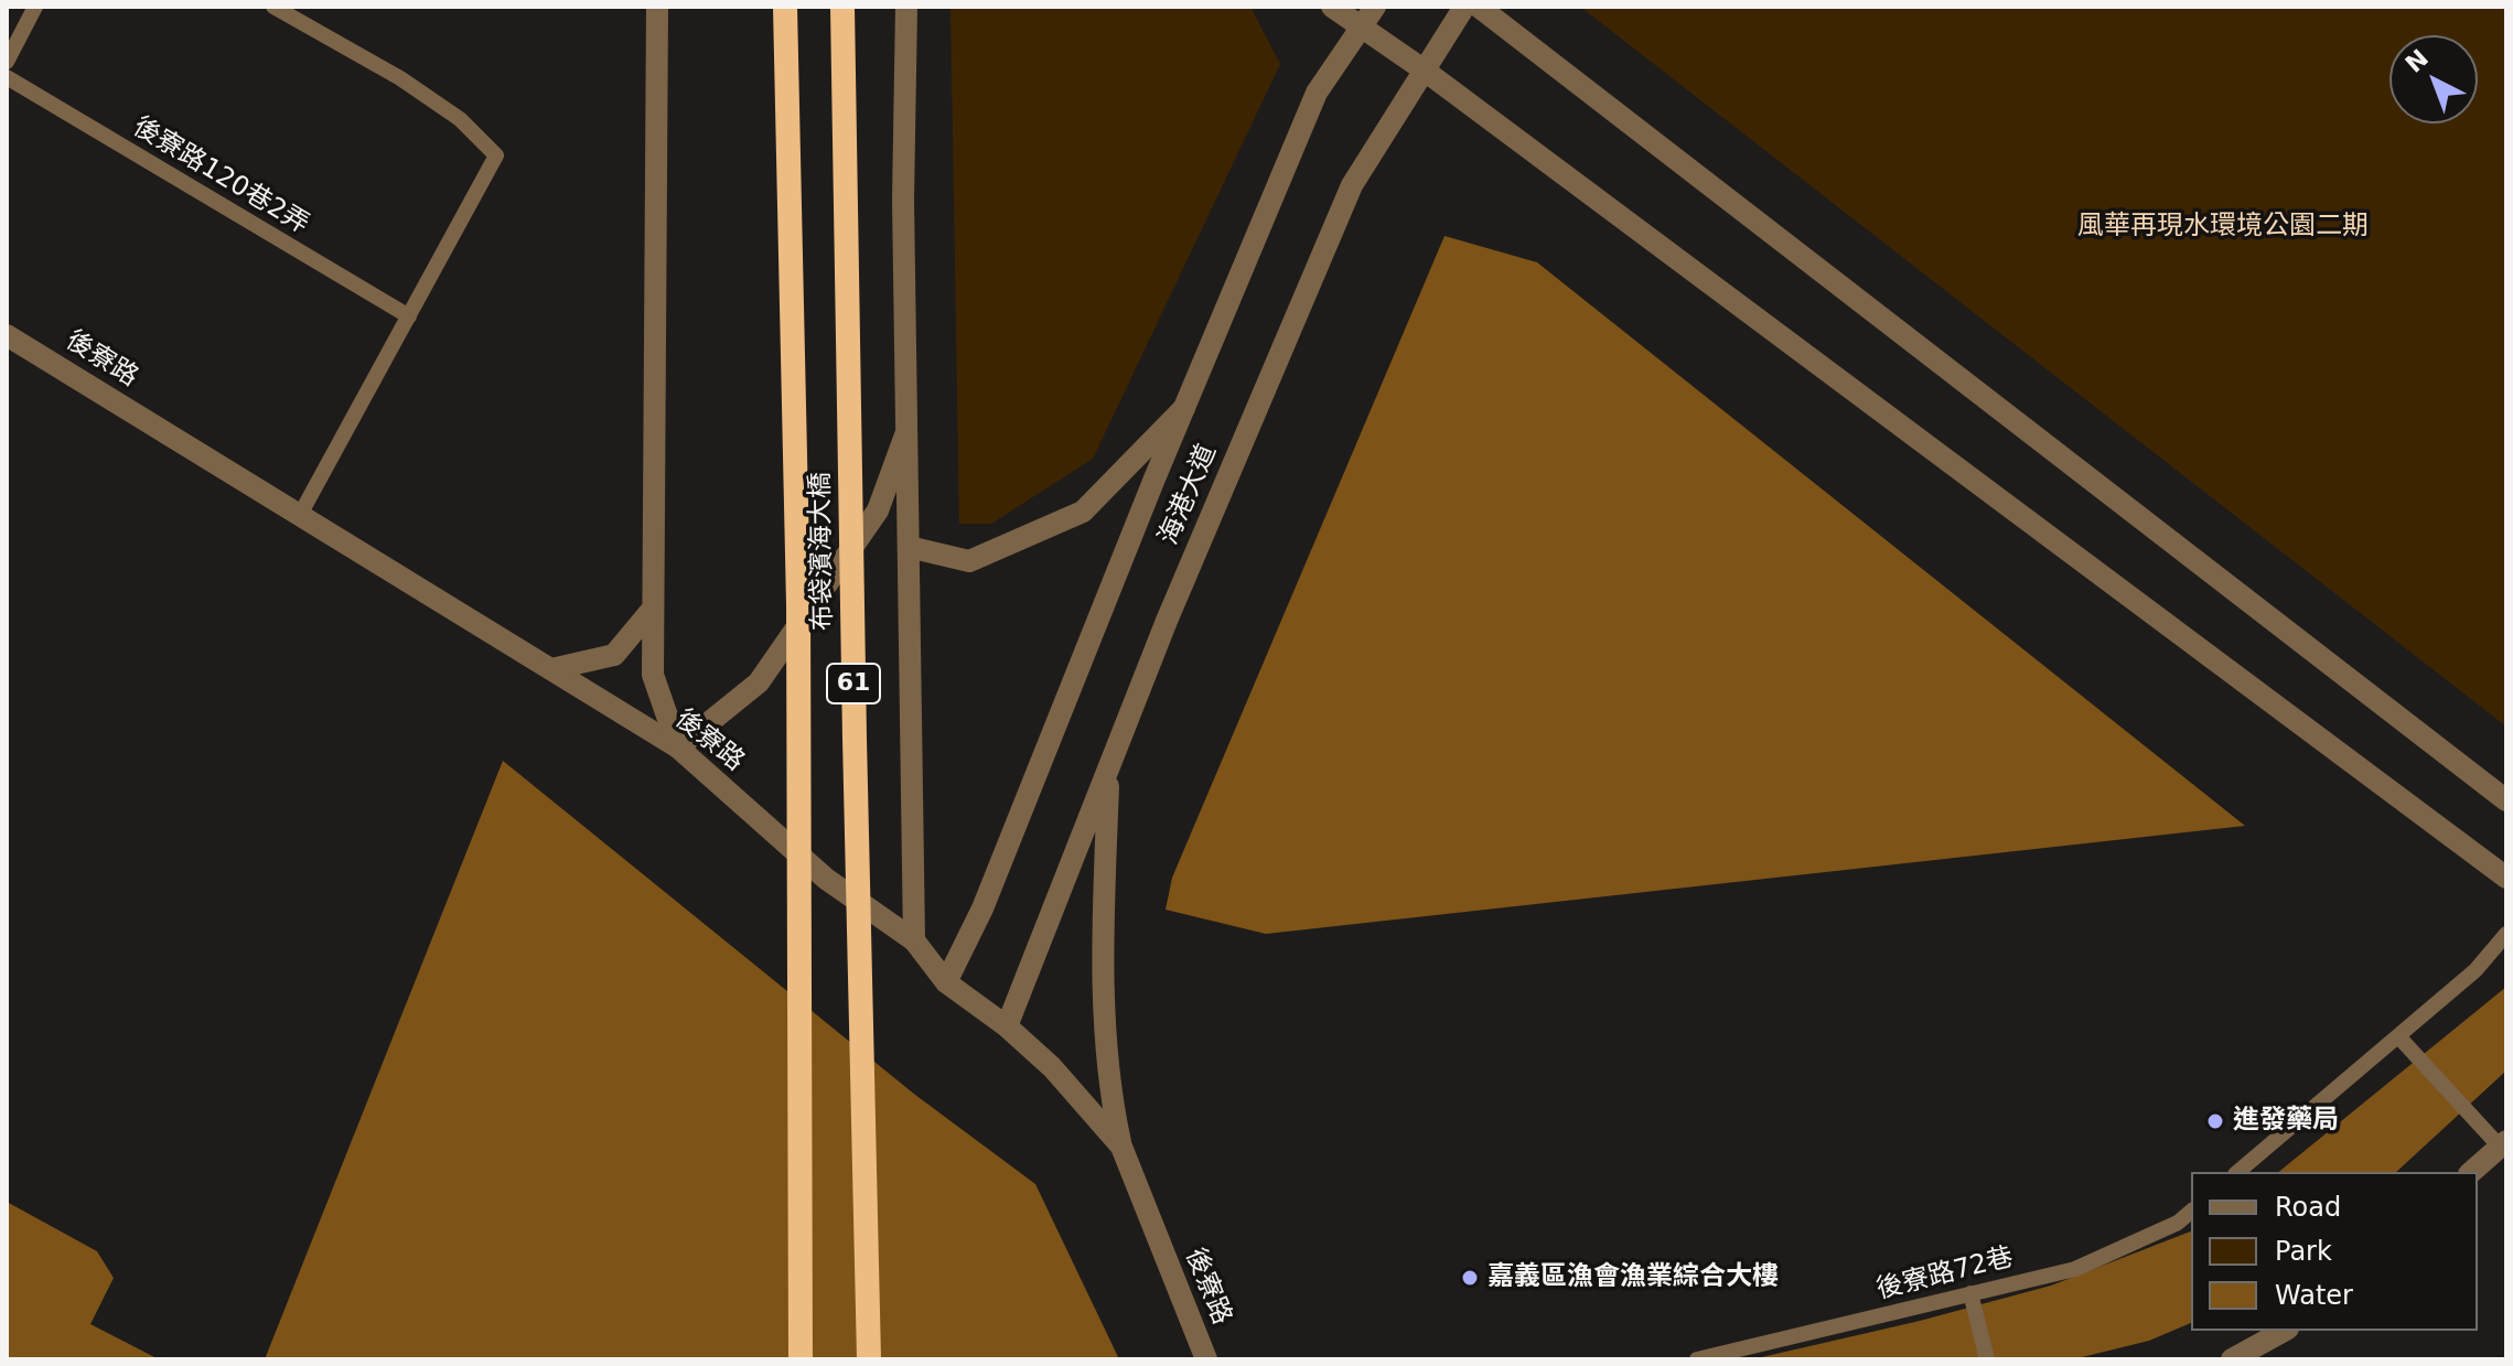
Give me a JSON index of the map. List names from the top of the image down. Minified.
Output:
{"streets":{"highway":["布袋濱海大橋","61"],"street":["後寮路","海港大道"],"lane":["後寮路120巷2弄","後寮路72巷"]},"crossings":[["後寮路","海港大道"]],"parks":["風華再現水環境公園二期"],"places":["進發藥局","嘉義區漁會漁業綜合大樓"],"legend":["Road","Park","Water"],"north":"top left"}
